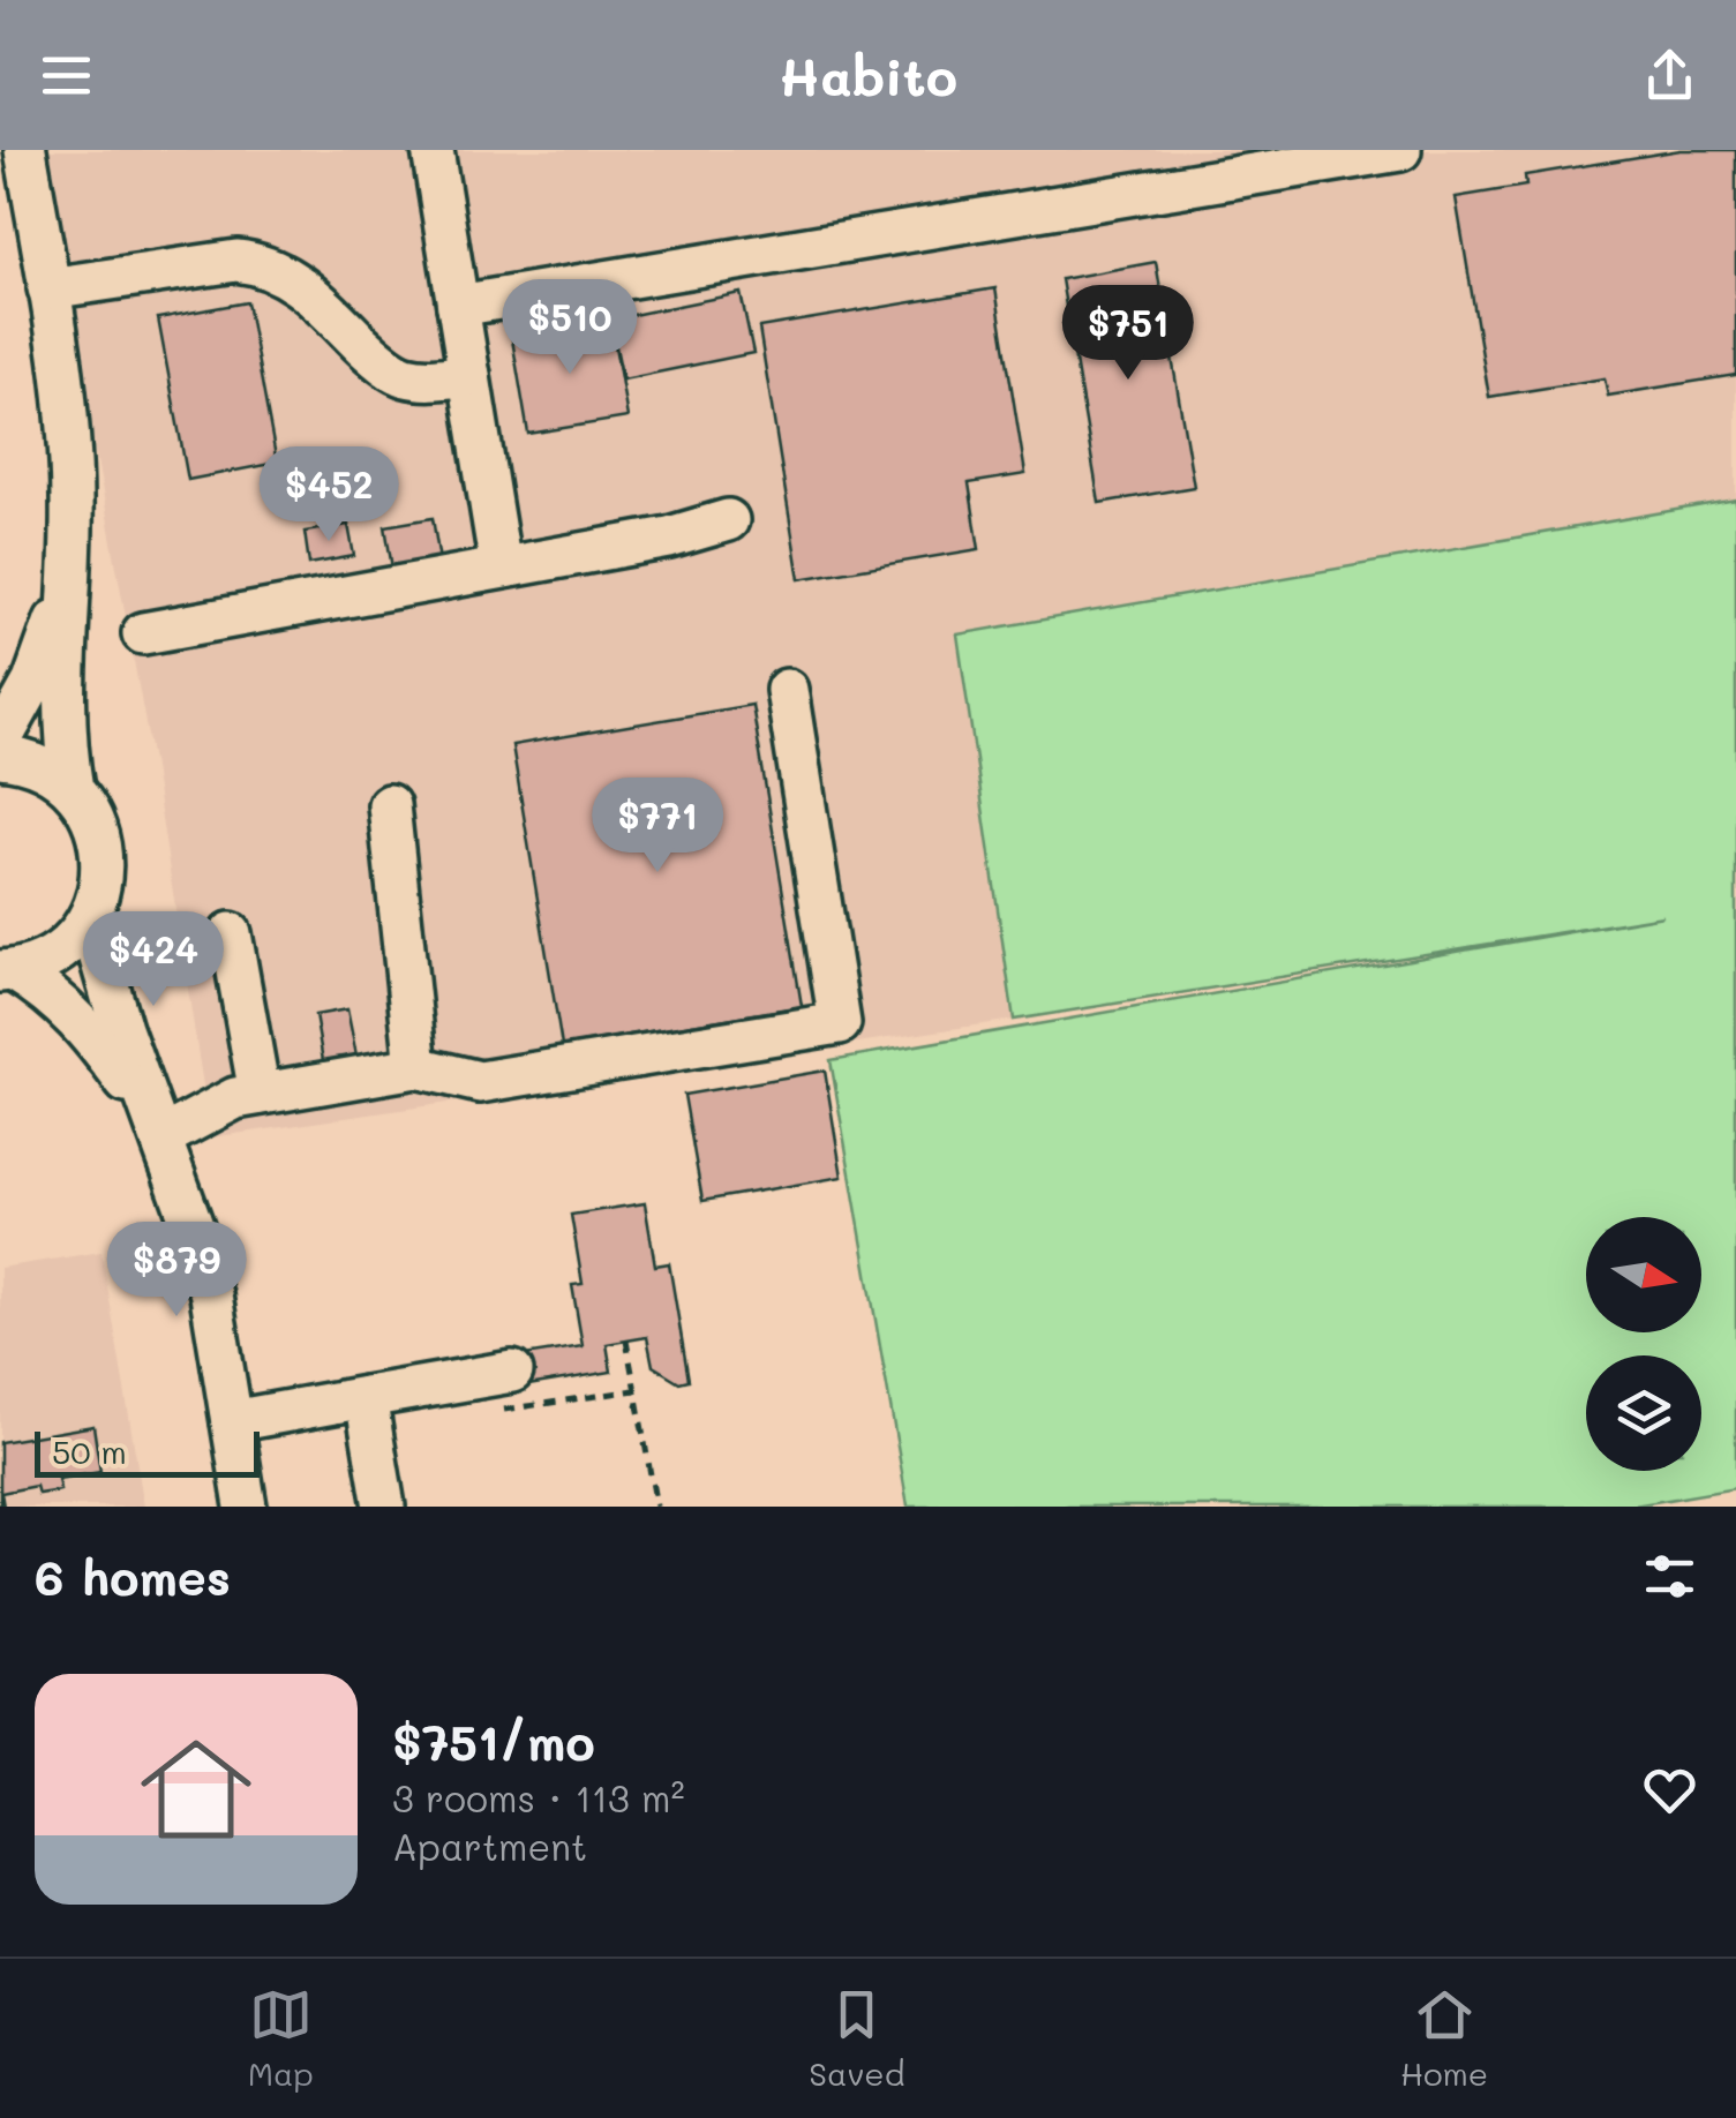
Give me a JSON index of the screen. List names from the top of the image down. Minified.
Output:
{"scale_bar":"50 m","north":"right","page":{"header":"Habito","price":["$510","$751","$452","$771","$424","$879"],"scale":"50 m","heading":"6 homes","list":[{"name":"$751/mo","note":"3 rooms · 113 m² · Apartment"}],"tabs":["Map","Saved","Home"]}}
